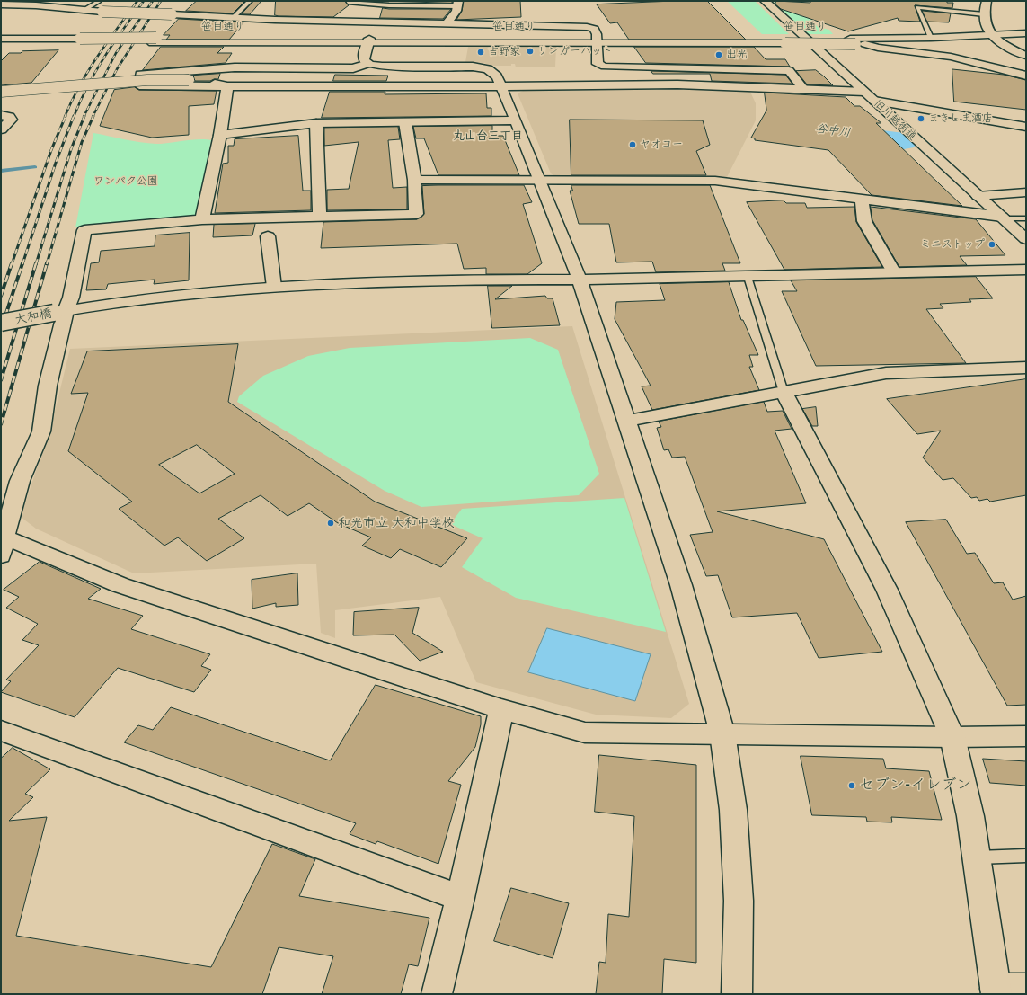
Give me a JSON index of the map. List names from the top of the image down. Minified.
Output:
{"streets":{"street":["笹目通り","旧川越街道","大和橋"]},"districts":["丸山台三丁目"],"water":["谷中川"],"parks":["ワンパク公園"],"places":["リンガーハット","吉野家","出光","まきしま酒店","ヤオコー","ミニストップ","和光市立 大和中学校","セブン-イレブン"]}
